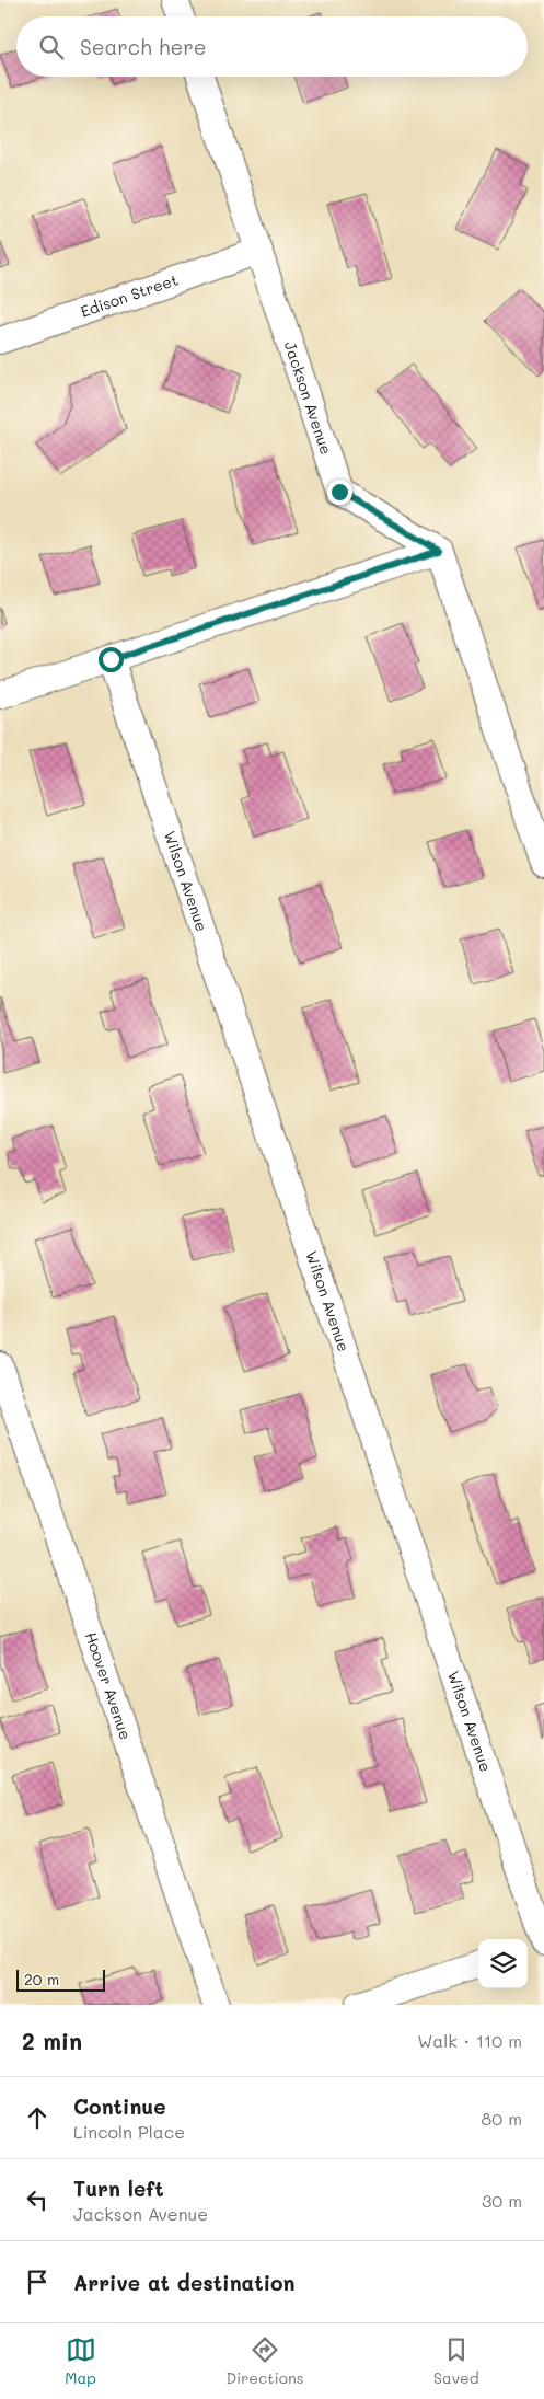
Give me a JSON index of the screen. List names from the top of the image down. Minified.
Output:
{"streets":{"street":["Edison Street","Jackson Avenue","Wilson Avenue","Hoover Avenue"]},"crossings":[["Edison Street","Jackson Avenue"]],"scale_bar":"20 m","page":{"search":"Search here","scale":"20 m","heading":["2 min","Walk · 110 m"],"list":[["Continue","Lincoln Place","80 m"],["Turn left","Jackson Avenue","30 m"],"Arrive at destination"],"nav":["Map","Directions","Saved"]}}
